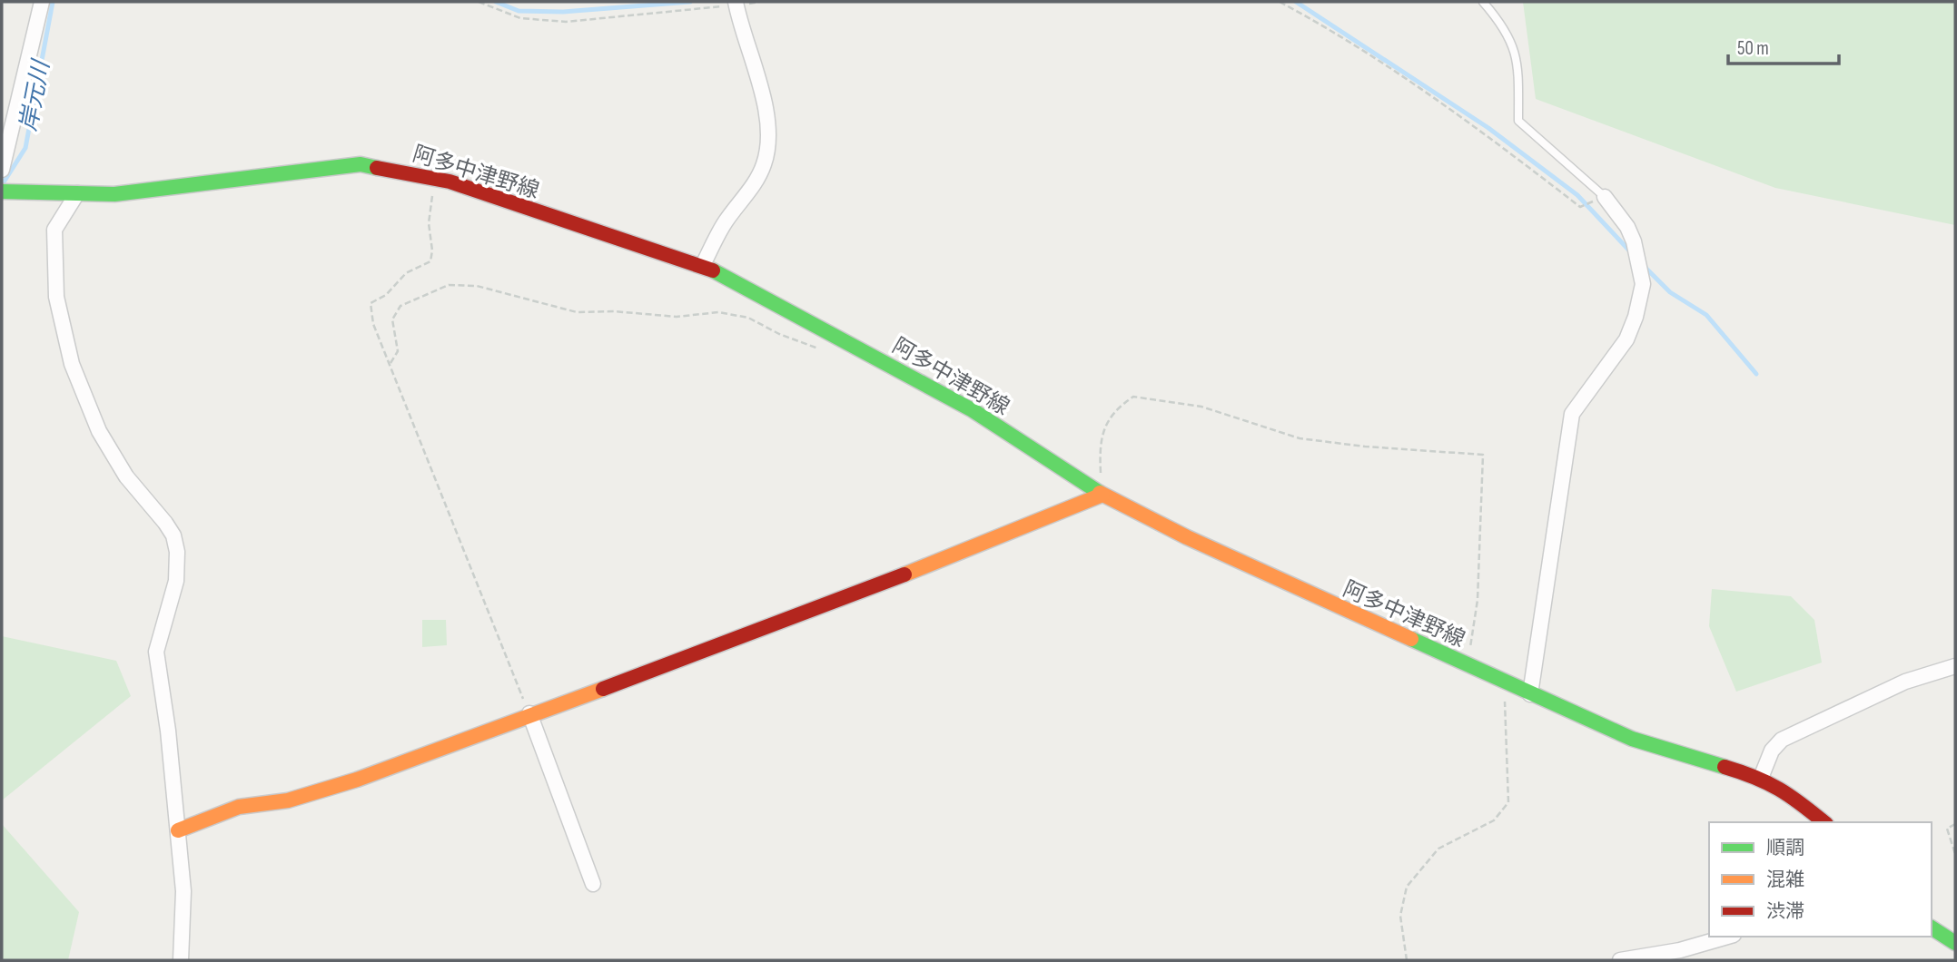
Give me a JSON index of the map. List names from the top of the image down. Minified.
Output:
{"streets":{"street":["阿多中津野線"]},"water":["岸元川"],"legend":["順調","混雑","渋滞"],"scale_bar":"50 m"}
